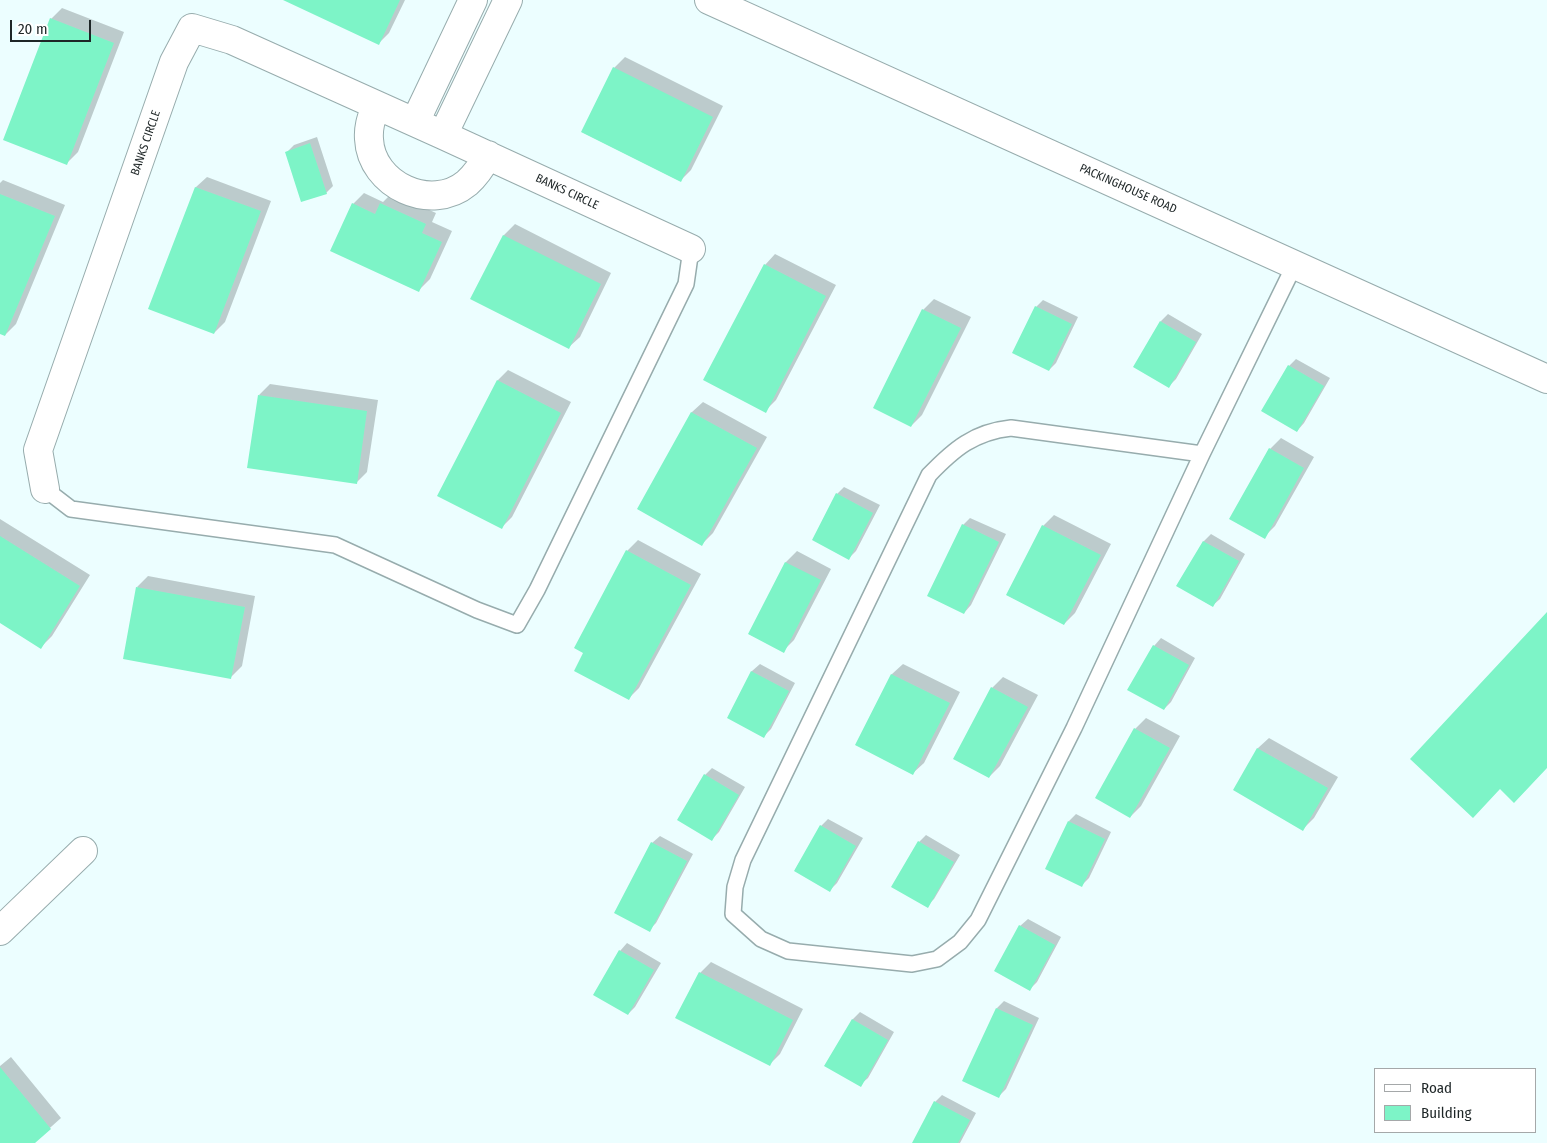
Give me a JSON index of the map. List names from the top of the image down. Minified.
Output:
{"streets":{"street":["BANKS CIRCLE","PACKINGHOUSE ROAD"]},"legend":["Road","Building"],"scale_bar":"20 m"}
